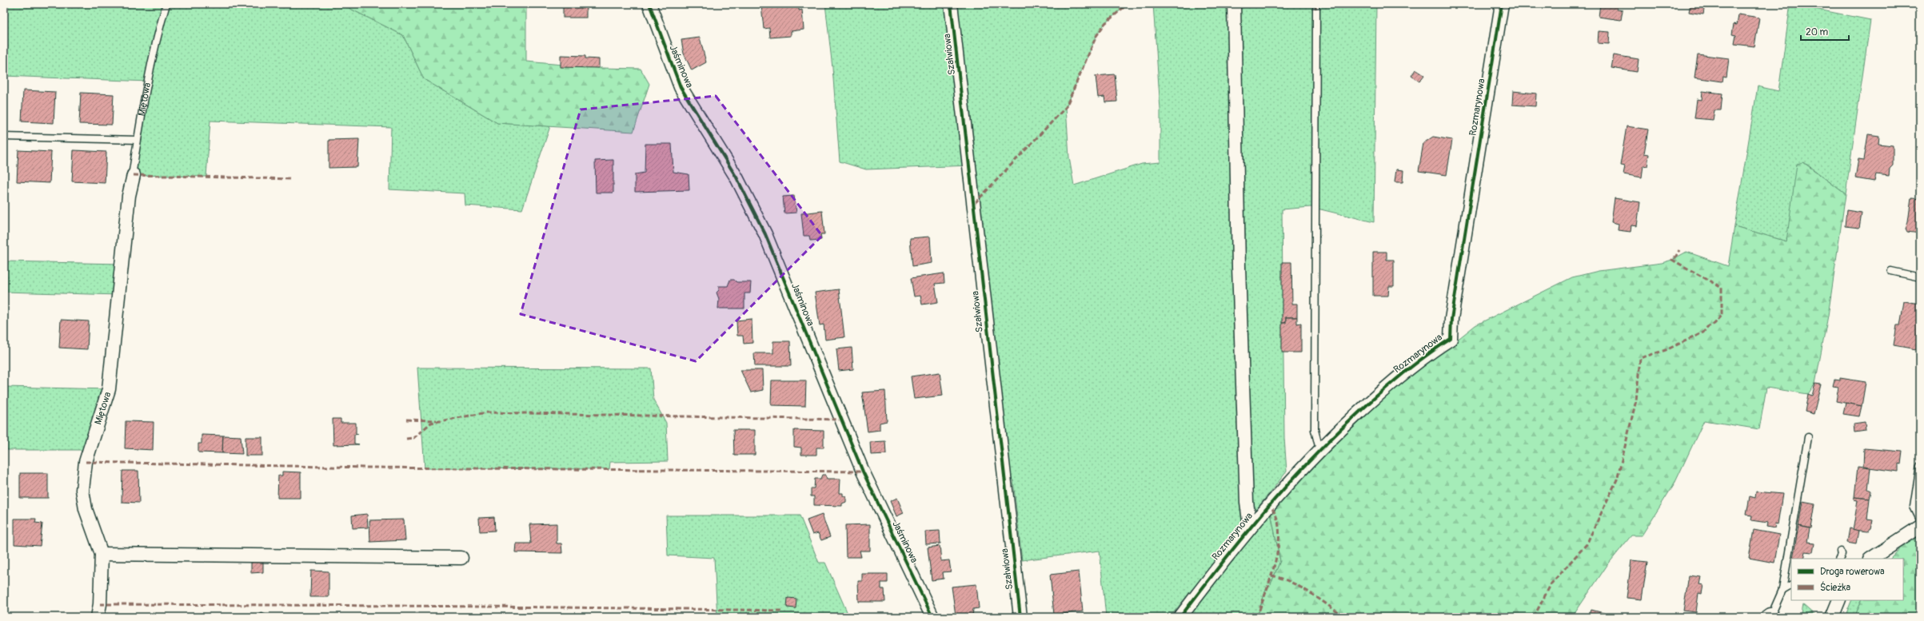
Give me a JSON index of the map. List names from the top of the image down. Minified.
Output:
{"streets":{"street":["Szałwiowa","Jaśminowa","Miętowa","Rozmarynowa"]},"legend":["Droga rowerowa","Ścieżka"],"scale_bar":"20 m"}
